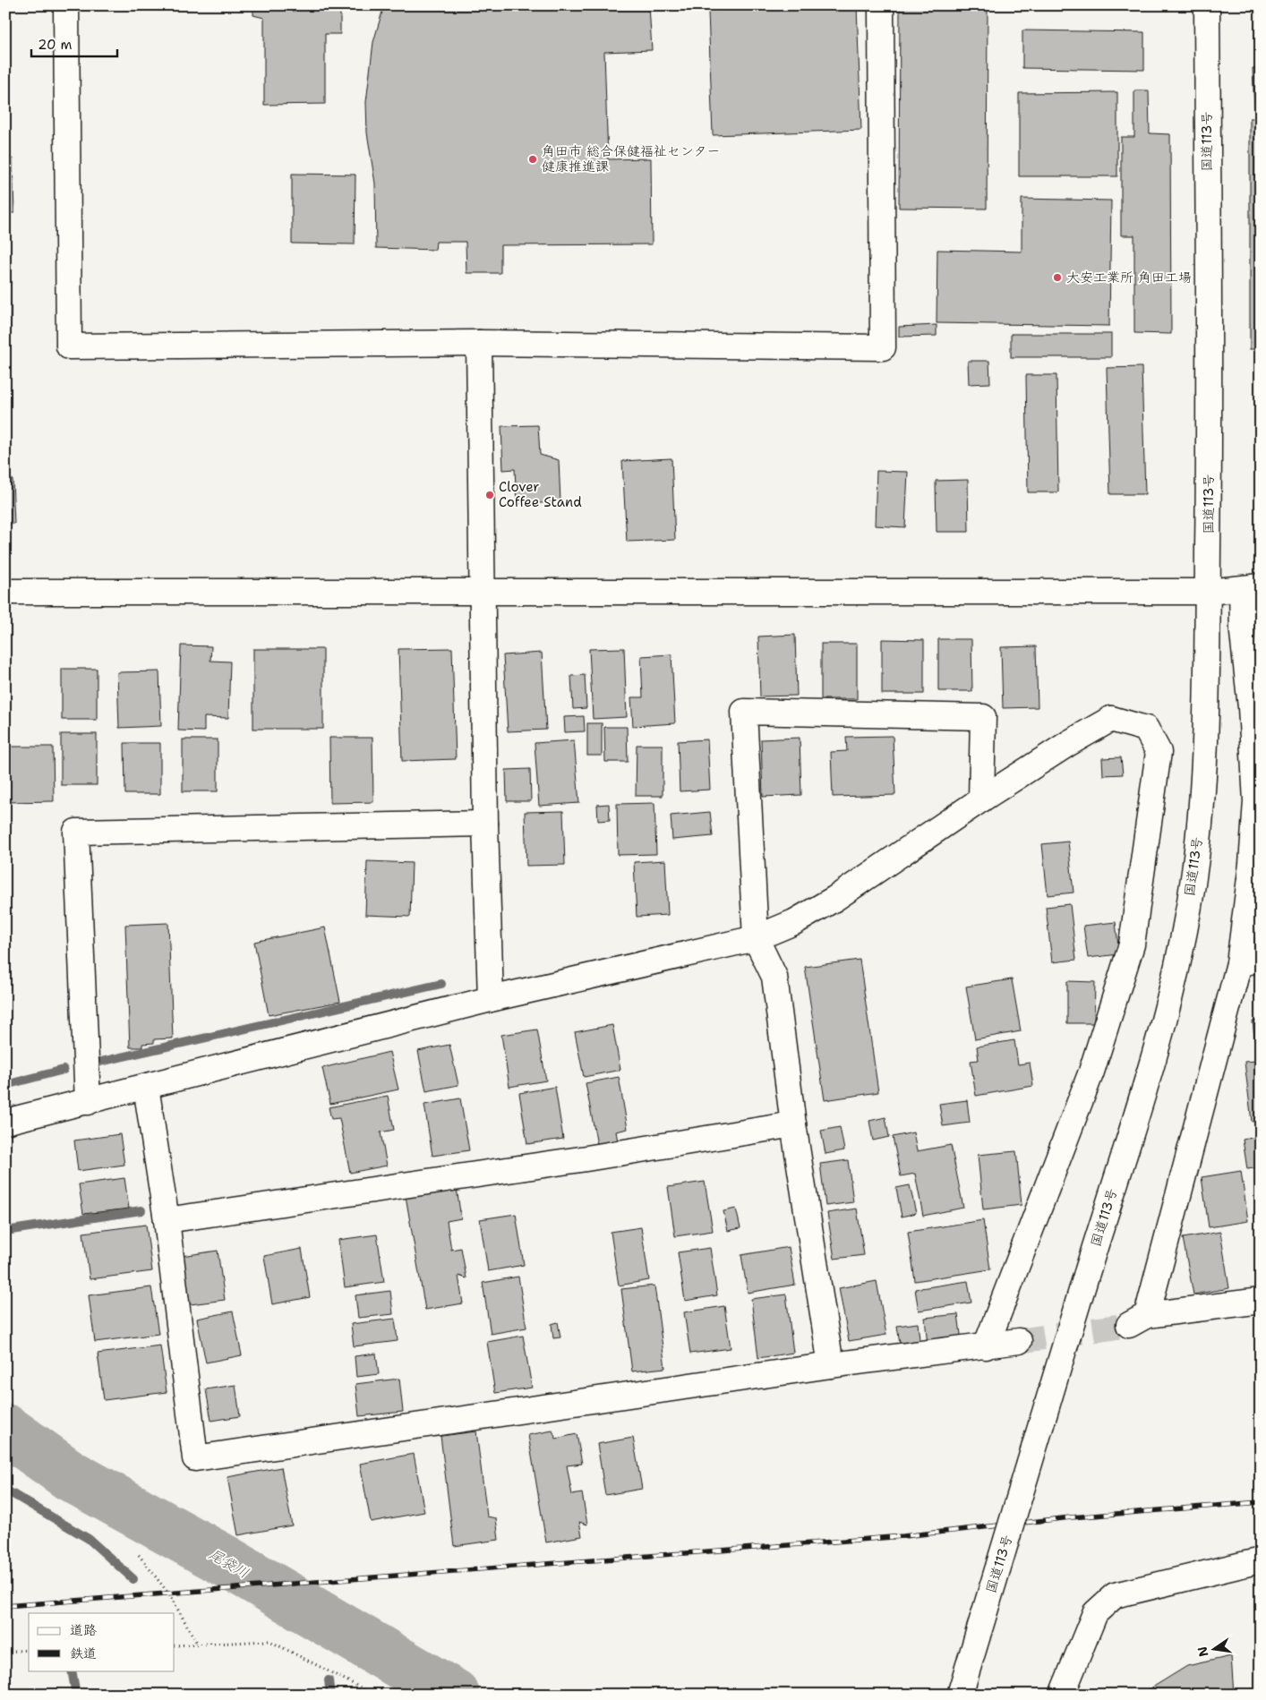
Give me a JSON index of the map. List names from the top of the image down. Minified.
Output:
{"streets":{"main road":["国道113号"]},"water":["尾袋川"],"places":["角田市 総合保健福祉センター 健康推進課","大安工業所 角田工場","Clover Coffee Stand"],"legend":["道路","鉄道"],"scale_bar":"20 m","north":"left"}
